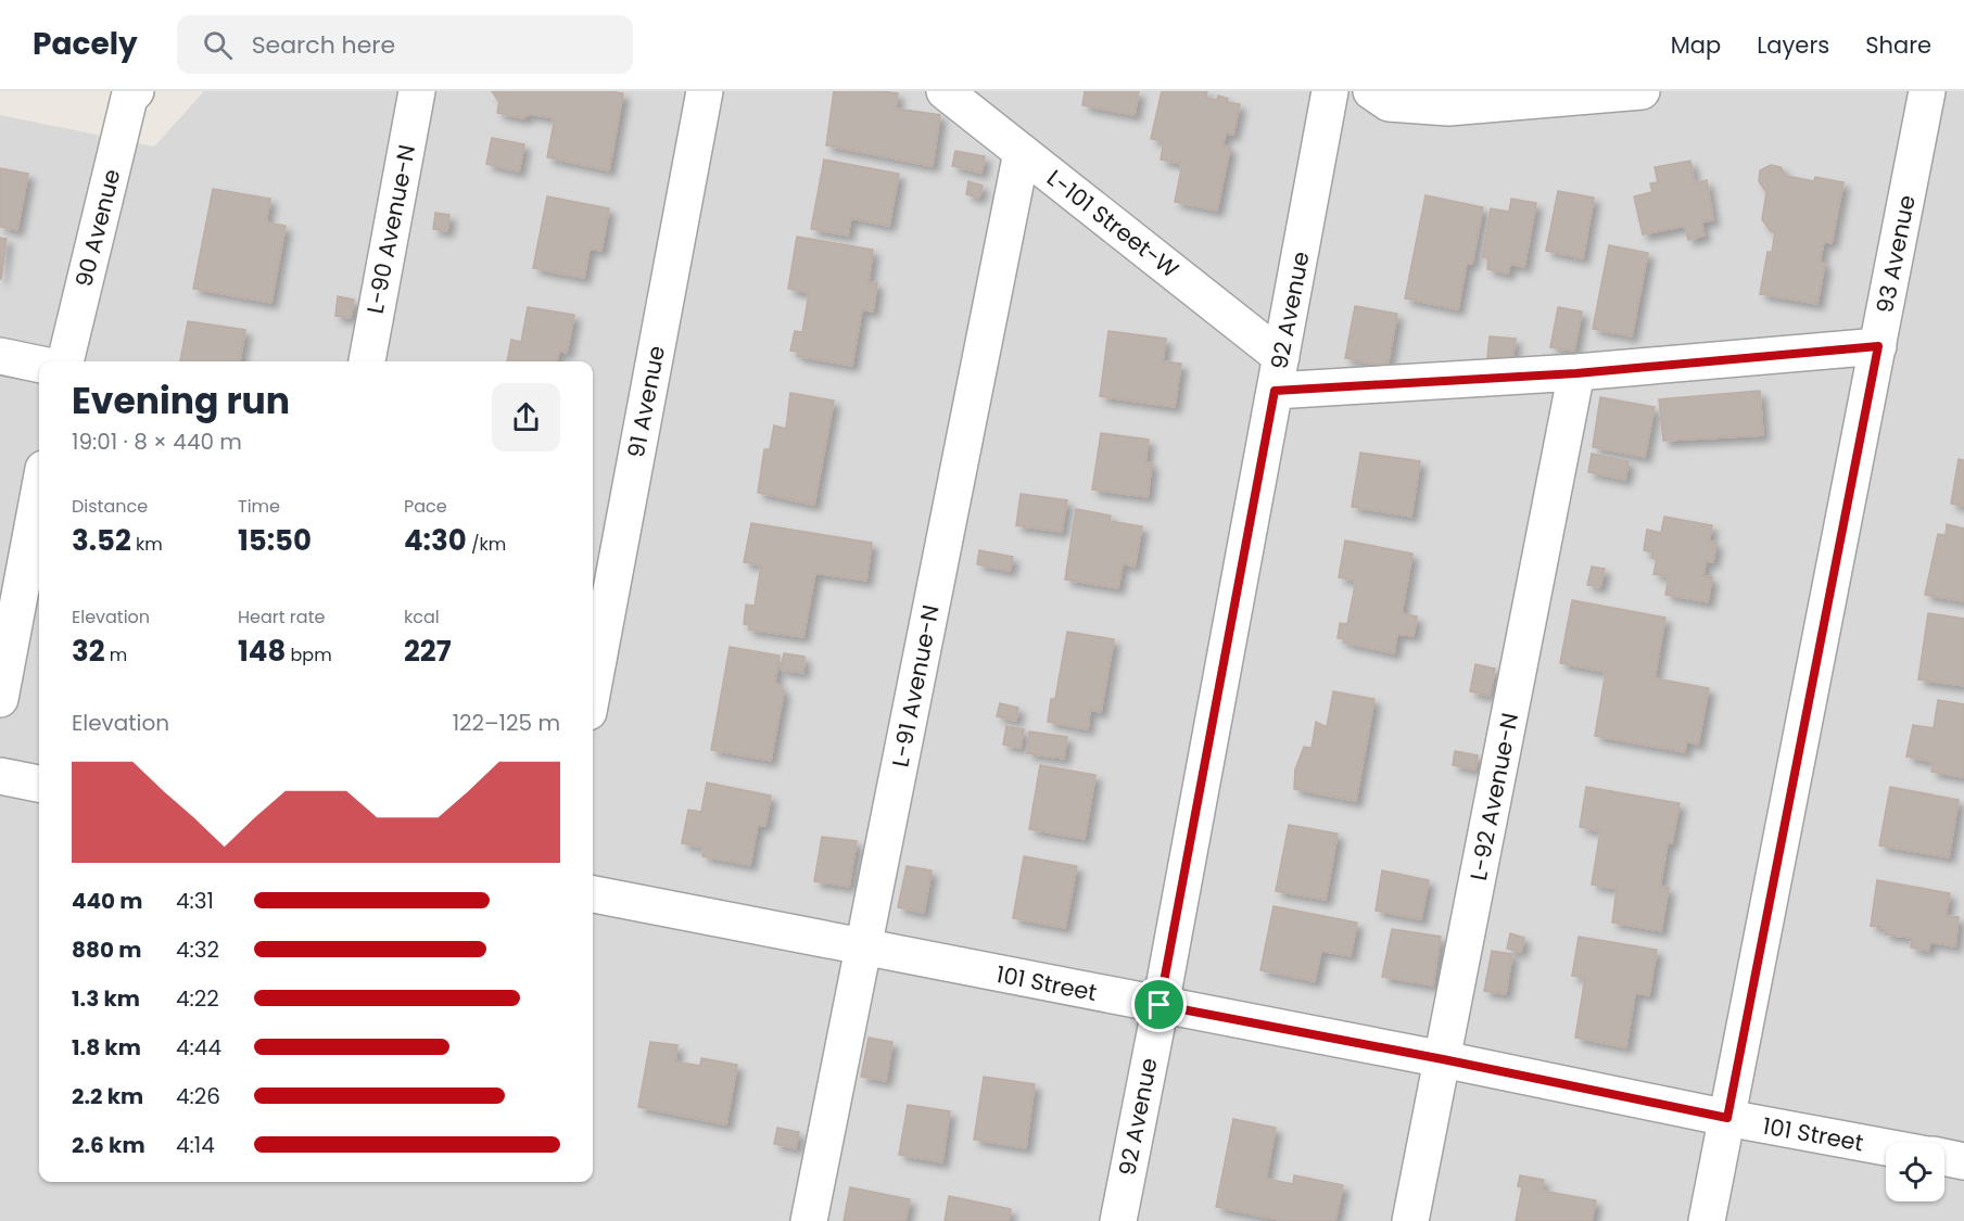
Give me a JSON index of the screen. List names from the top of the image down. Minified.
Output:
{"streets":{"street":["L-101 Street-W","90 Avenue","L-90 Avenue-N","93 Avenue","92 Avenue","91 Avenue","L-91 Avenue-N","L-92 Avenue-N","101 Street"]},"crossings":[["L-101 Street-W","92 Avenue"],["L-101 Street-W","L-91 Avenue-N"],["93 Avenue","101 Street"],["92 Avenue","101 Street"],["L-91 Avenue-N","101 Street"],["L-92 Avenue-N","101 Street"]],"page":{"header":"Pacely","search":"Search here","nav":["Map","Layers","Share"],"heading":["Evening run","19:01 · 8 × 440 m"],"stats":[["Distance","3.52 km"],["Time","15:50"],["Pace","4:30 /km"],["Elevation","32 m"],["Heart rate","148 bpm"],["kcal","227"]],"chart":["Elevation","122–125 m"],"list":[{"name":"440 m","note":"4:31"},{"name":"880 m","note":"4:32"},{"name":"1.3 km","note":"4:22"},{"name":"1.8 km","note":"4:44"},{"name":"2.2 km","note":"4:26"},{"name":"2.6 km","note":"4:14"}]}}
